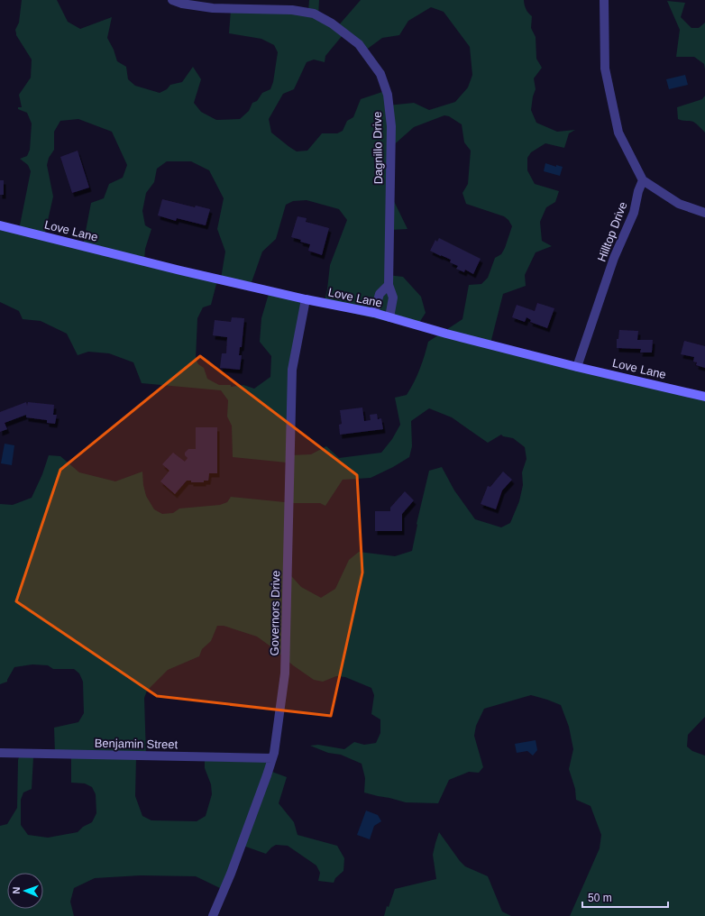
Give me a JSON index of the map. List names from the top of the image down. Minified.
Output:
{"streets":{"street":["Dagnillo Drive","Love Lane","Hilltop Drive","Governors Drive","Benjamin Street"]},"crossings":[["Dagnillo Drive","Love Lane"],["Love Lane","Hilltop Drive"],["Love Lane","Governors Drive"],["Governors Drive","Benjamin Street"]],"scale_bar":"50 m","north":"left"}
